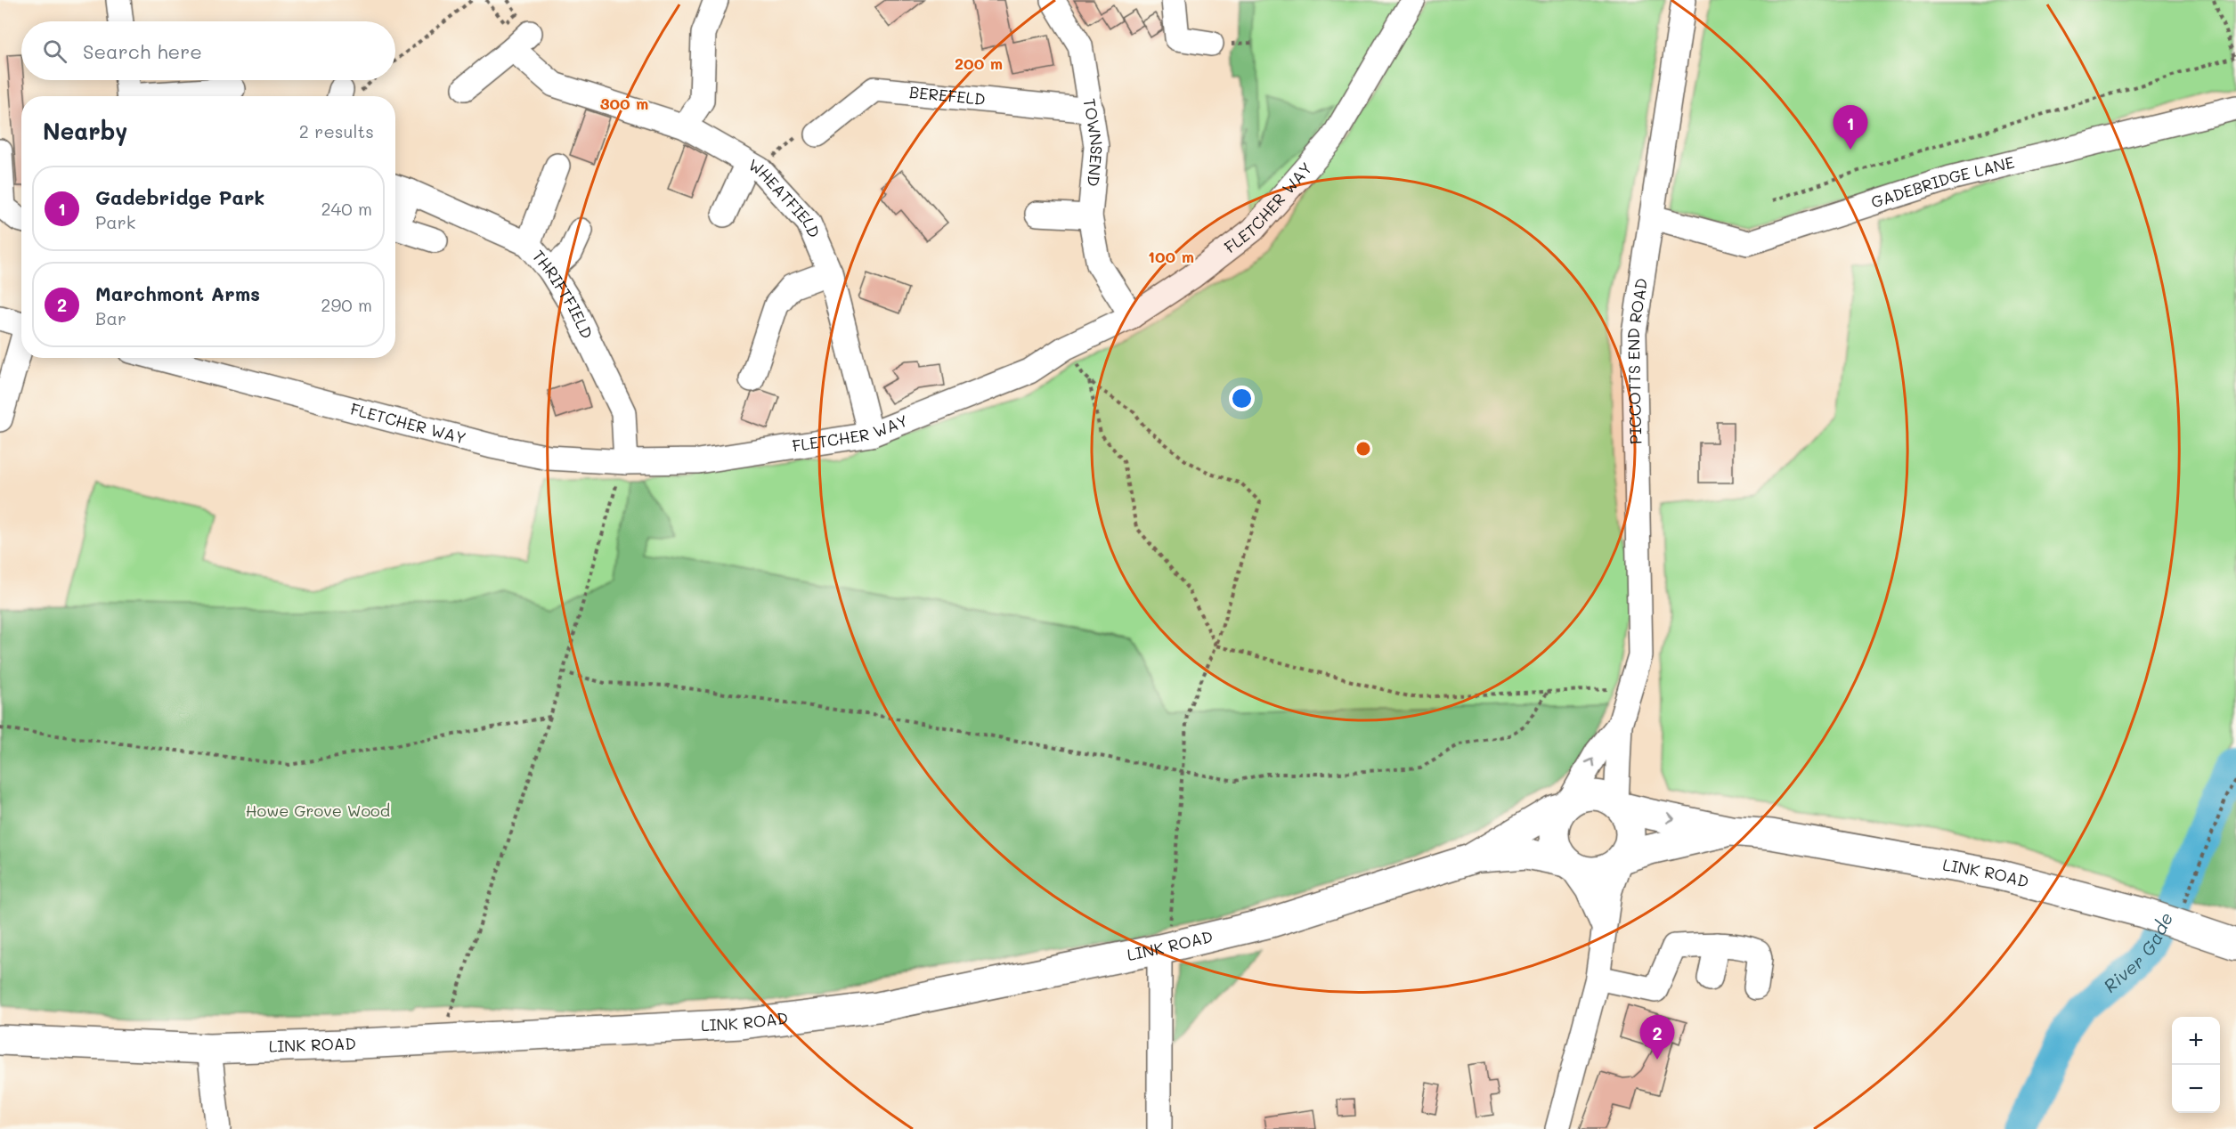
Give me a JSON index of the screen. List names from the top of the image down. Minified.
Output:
{"streets":{"main road":["LINK ROAD"],"street":["BEREFELD","TOWNSEND","GADEBRIDGE LANE","WHEATFIELD","FLETCHER WAY","THRIFTFIELD","PICCOTTS END ROAD"]},"crossings":[["BEREFELD","TOWNSEND"],["TOWNSEND","FLETCHER WAY"],["GADEBRIDGE LANE","PICCOTTS END ROAD"],["WHEATFIELD","FLETCHER WAY"],["FLETCHER WAY","THRIFTFIELD"],["PICCOTTS END ROAD","LINK ROAD"]],"water":["River Gade"],"parks":["Howe Grove Wood"],"page":{"search":"Search here","heading":["Nearby","2 results"],"pins":["1","2"],"list":[{"mark":"1","name":"Gadebridge Park","note":"Park","value":"240 m"},{"mark":"2","name":"Marchmont Arms","note":"Bar","value":"290 m"}],"map_buttons":["+","−"]},"rings":["200 m","300 m","100 m"]}
